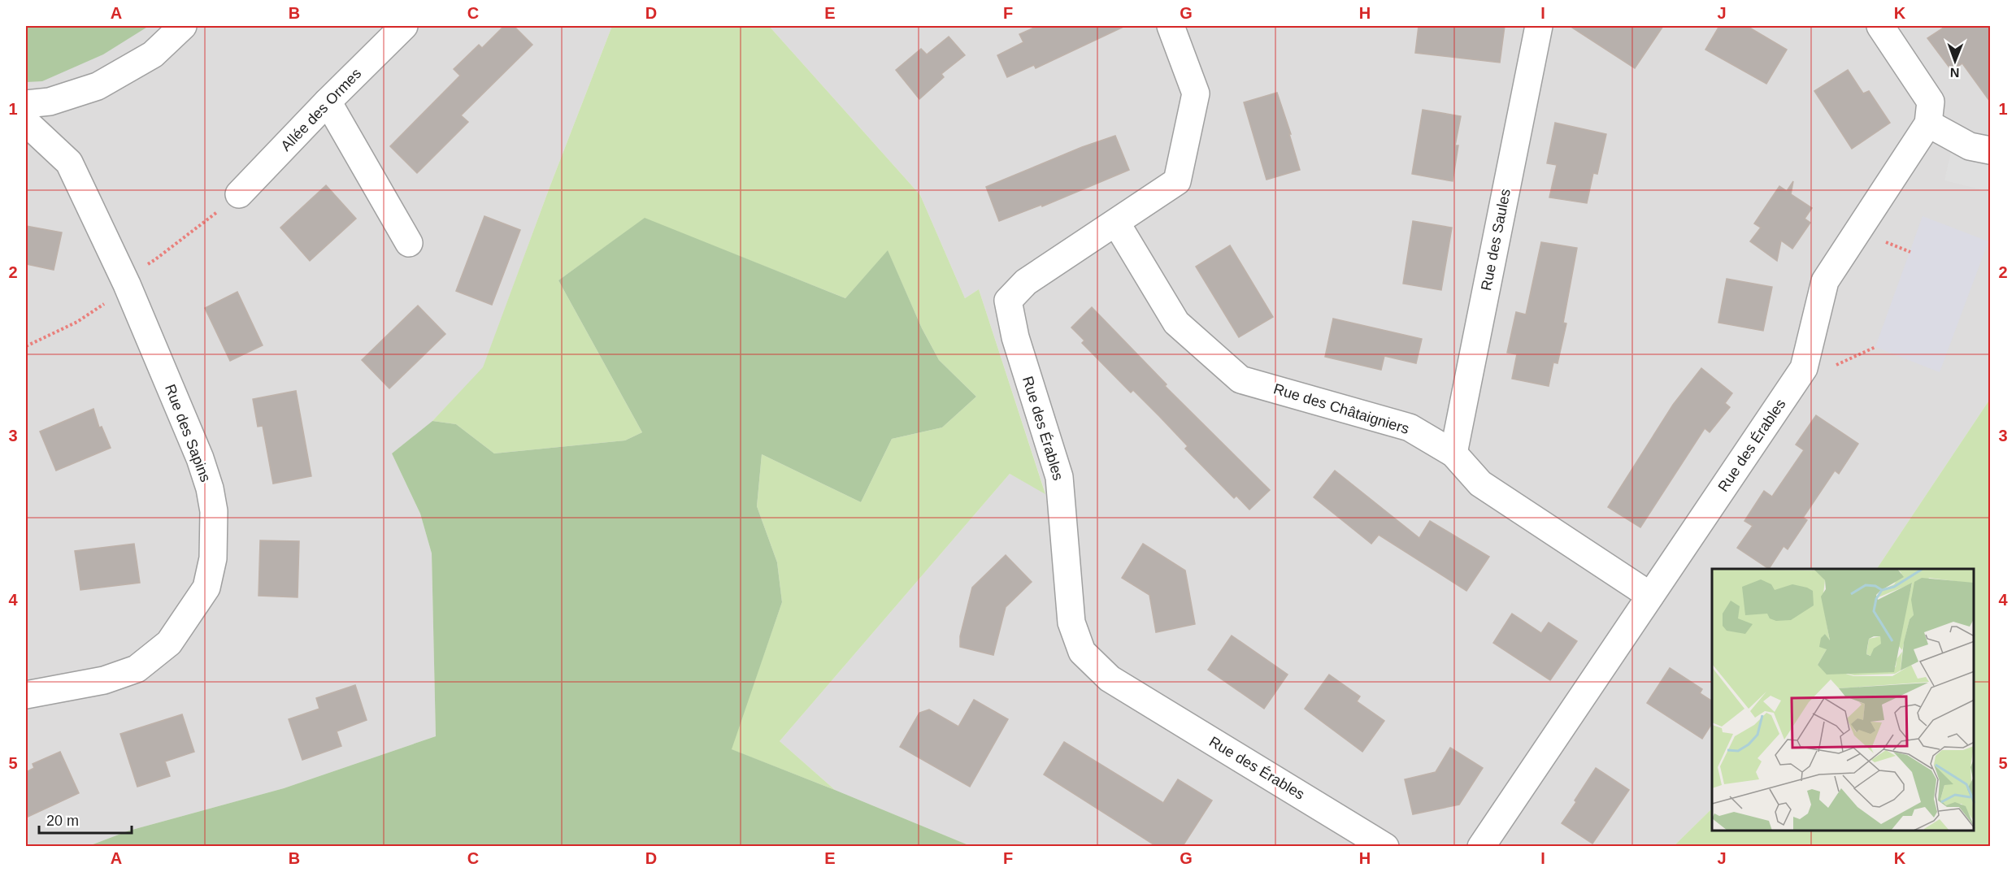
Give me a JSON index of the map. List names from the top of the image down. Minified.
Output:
{"streets":{"street":["Allée des Ormes","Rue des Saules","Rue des Châtaigniers","Rue des Érables","Rue des Sapins"]},"crossings":[["Rue des Saules","Rue des Châtaigniers"],["Rue des Châtaigniers","Rue des Érables"]],"scale_bar":"20 m","north":"bottom","grid":{"columns":["A","B","C","D","E","F","G","H","I","J","K"],"rows":["1","2","3","4","5"]}}
